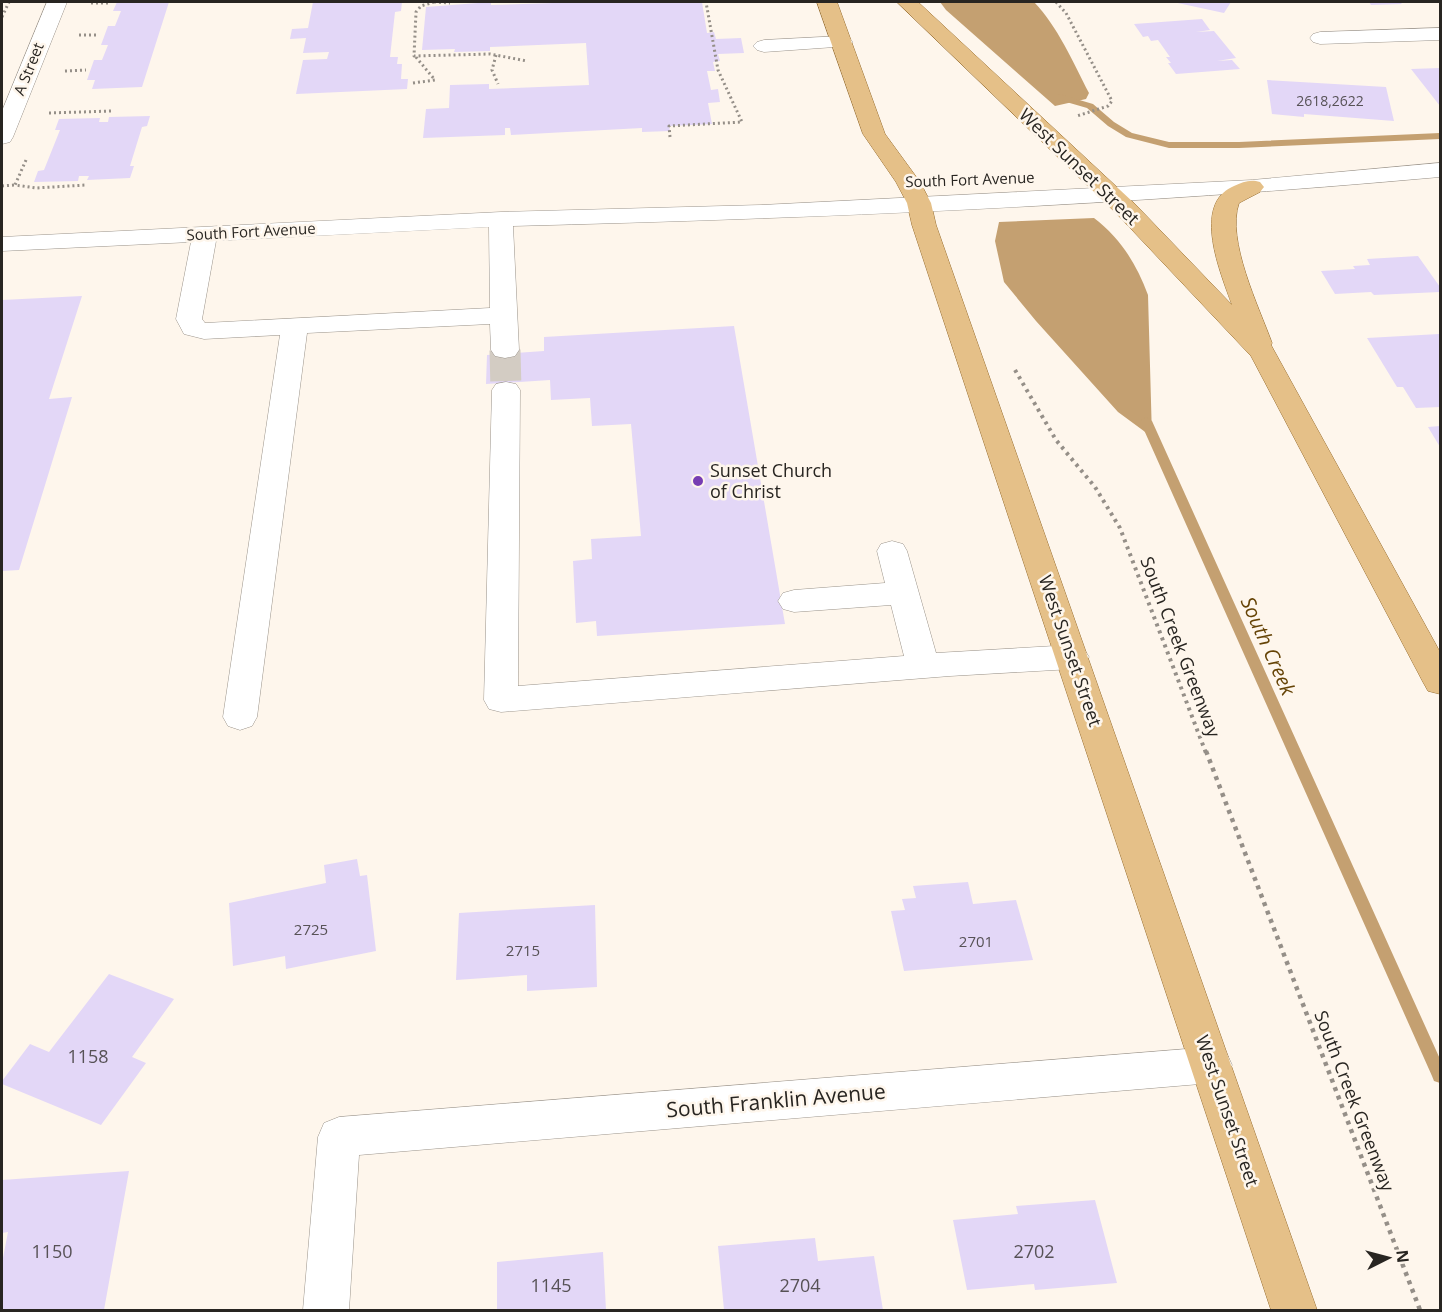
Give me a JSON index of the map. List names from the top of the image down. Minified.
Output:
{"streets":{"main road":["West Sunset Street"],"street":["A Street","South Fort Avenue","South Franklin Avenue"],"path":["South Creek Greenway"]},"crossings":[["West Sunset Street","South Fort Avenue"],["West Sunset Street","South Franklin Avenue"]],"water":["South Creek"],"places":["Sunset Church of Christ"],"house_numbers":["2618,2622","2725","2701","2715","1158","1150","2702","1145","2704"],"north":"right"}
